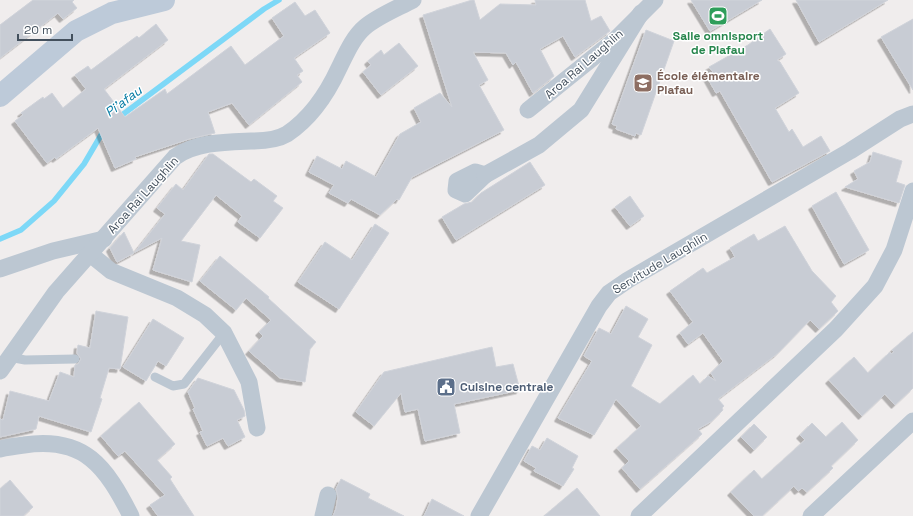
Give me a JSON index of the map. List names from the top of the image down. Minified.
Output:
{"streets":{"street":["Aroa Rai Laughlin","Servitude Laughlin"]},"water":["Pi'afau"],"places":{"sports":["Salle omnisport de Piafau"],"school or university":["École élémentaire Piafau"],"public building":["Cuisine centrale"]},"scale_bar":"20 m"}
